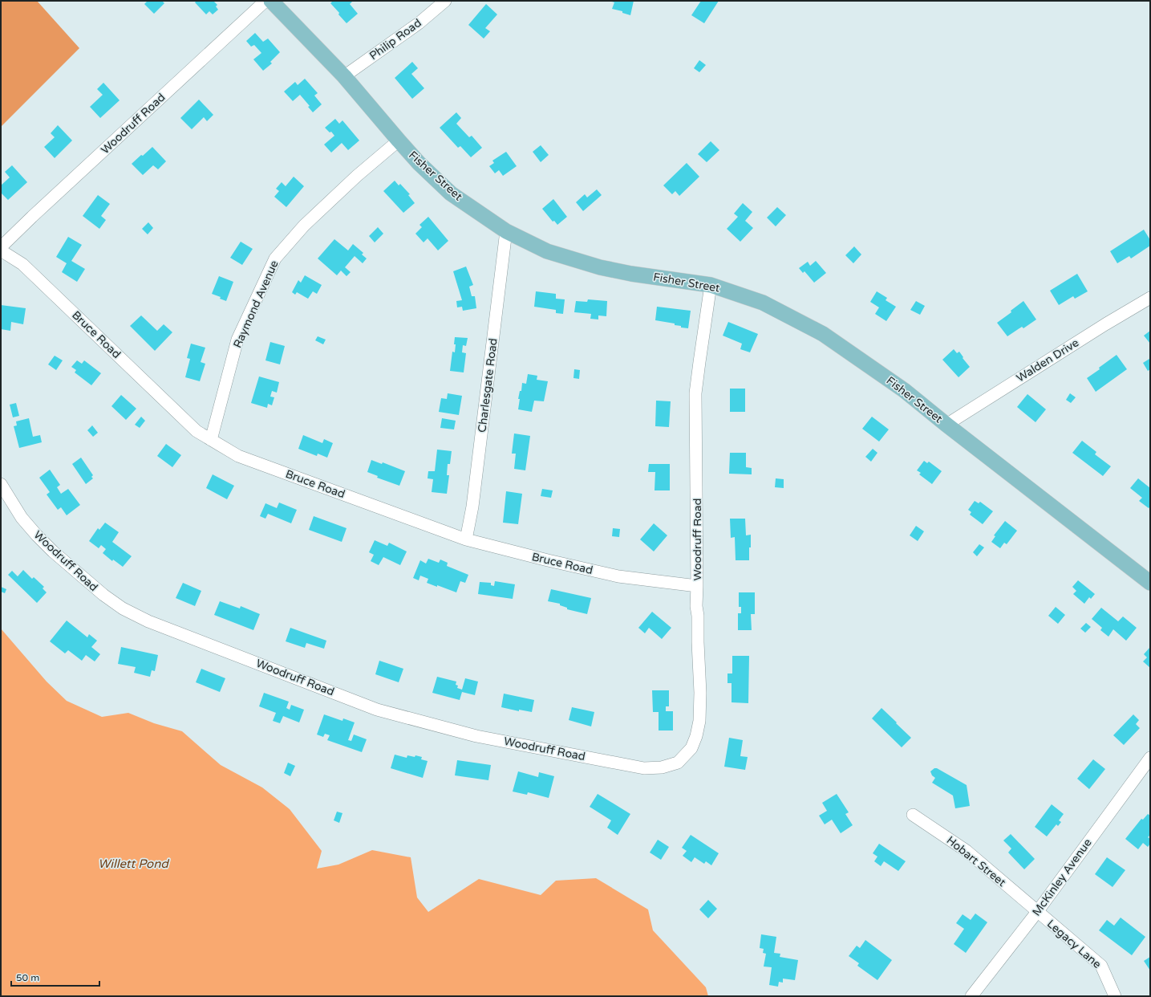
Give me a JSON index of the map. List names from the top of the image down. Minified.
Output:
{"streets":{"main road":["Fisher Street"],"street":["Philip Road","Woodruff Road","Raymond Avenue","Bruce Road","Walden Drive","Charlesgate Road","Hobart Street","McKinley Avenue","Legacy Lane"]},"crossings":[["Philip Road","Fisher Street"],["Woodruff Road","Fisher Street"],["Woodruff Road","Bruce Road"],["Fisher Street","Raymond Avenue"],["Fisher Street","Walden Drive"],["Fisher Street","Charlesgate Road"],["Raymond Avenue","Bruce Road"],["Bruce Road","Charlesgate Road"],["Hobart Street","McKinley Avenue"],["Hobart Street","Legacy Lane"],["McKinley Avenue","Legacy Lane"]],"water":["Willett Pond"],"scale_bar":"50 m"}
